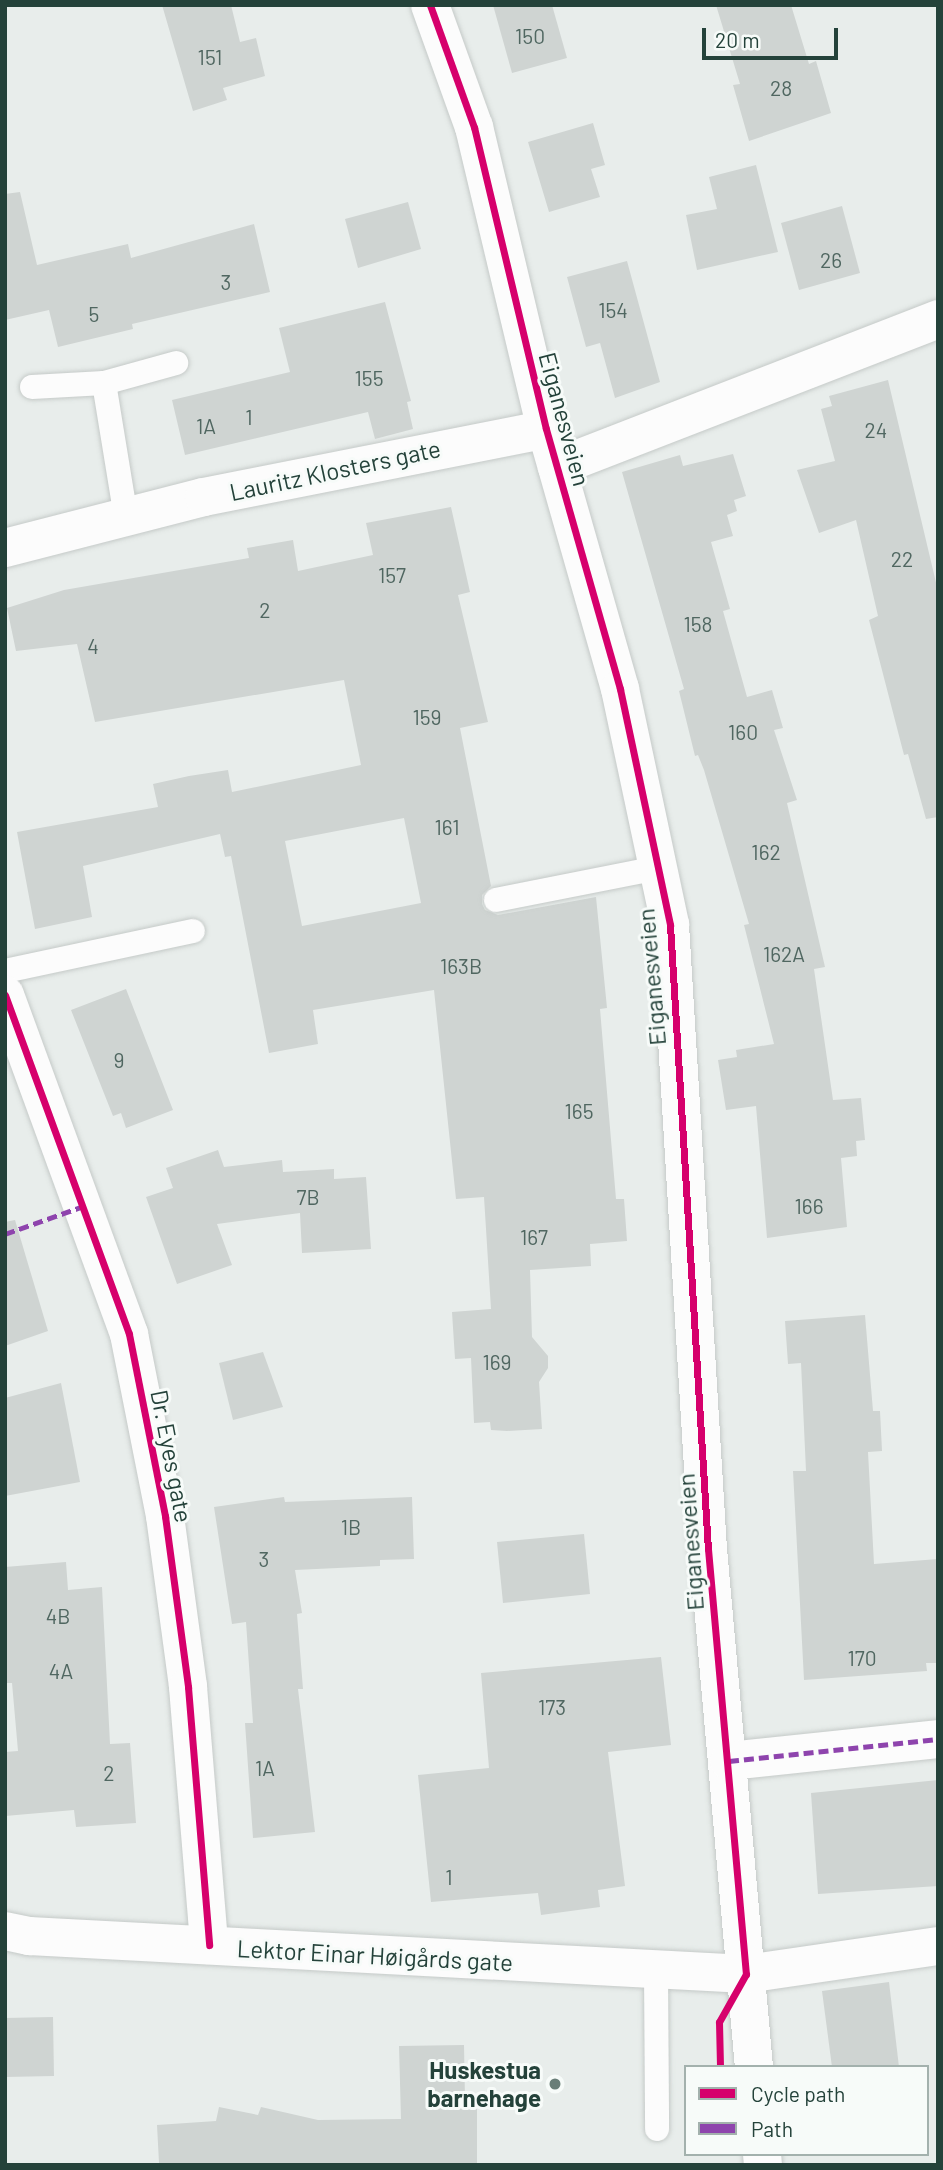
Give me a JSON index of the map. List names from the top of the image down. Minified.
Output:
{"streets":{"street":["Eiganesveien","Lauritz Klosters gate","Dr. Eyes gate","Lektor Einar Høigårds gate"]},"crossings":[["Eiganesveien","Lauritz Klosters gate"],["Eiganesveien","Lektor Einar Høigårds gate"],["Dr. Eyes gate","Lektor Einar Høigårds gate"]],"places":["Huskestua barnehage"],"house_numbers":["150","151","28","26","3","154","5","155","1","1A","24","22","157","2","158","4","159","160","161","162","162A","163B","9","165","7B","166","167","169","1B","3","4B","170","4A","173","1A","2","1"],"legend":["Cycle path","Path"],"scale_bar":"20 m"}
